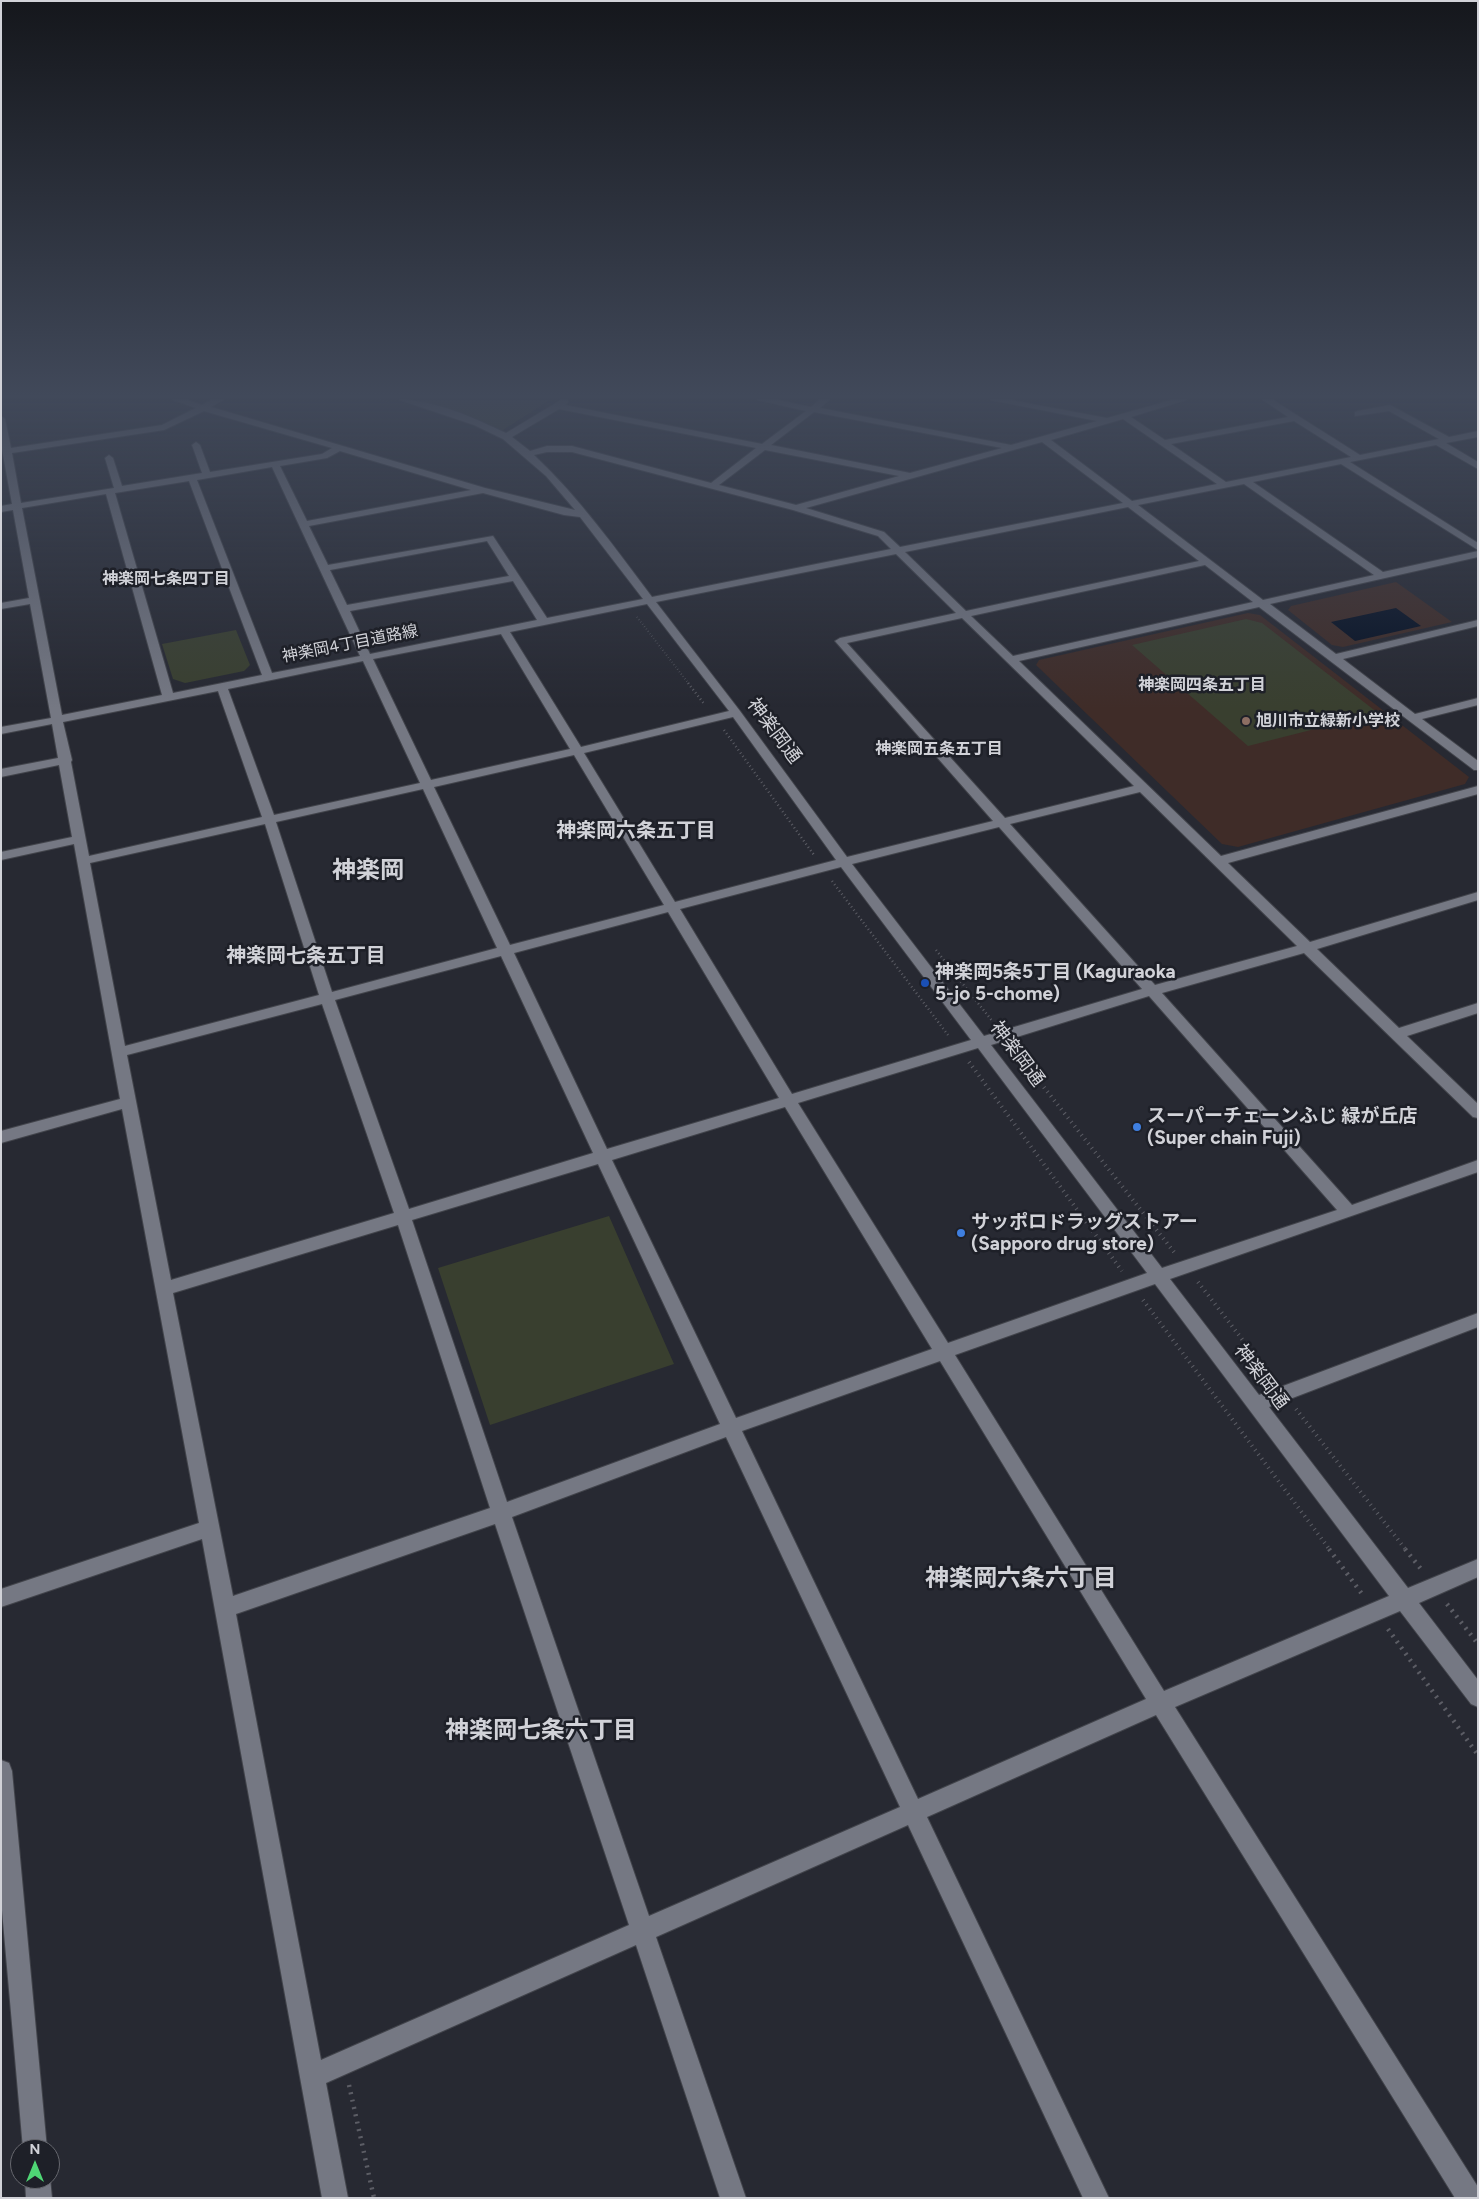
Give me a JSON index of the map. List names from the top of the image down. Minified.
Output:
{"streets":{"street":["神楽岡4丁目道路線","神楽岡通"]},"crossings":[["神楽岡4丁目道路線","神楽岡通"]],"districts":["神楽岡七条四丁目","神楽岡四条五丁目","神楽岡五条五丁目","神楽岡六条五丁目","神楽岡","神楽岡七条五丁目","神楽岡六条六丁目","神楽岡七条六丁目"],"places":["旭川市立緑新小学校","神楽岡5条5丁目 (Kaguraoka 5-jo 5-chome)","スーパーチェーンふじ 緑が丘店 (Super chain Fuji)","サッポロドラッグストアー (Sapporo drug store)"],"north":"top"}
